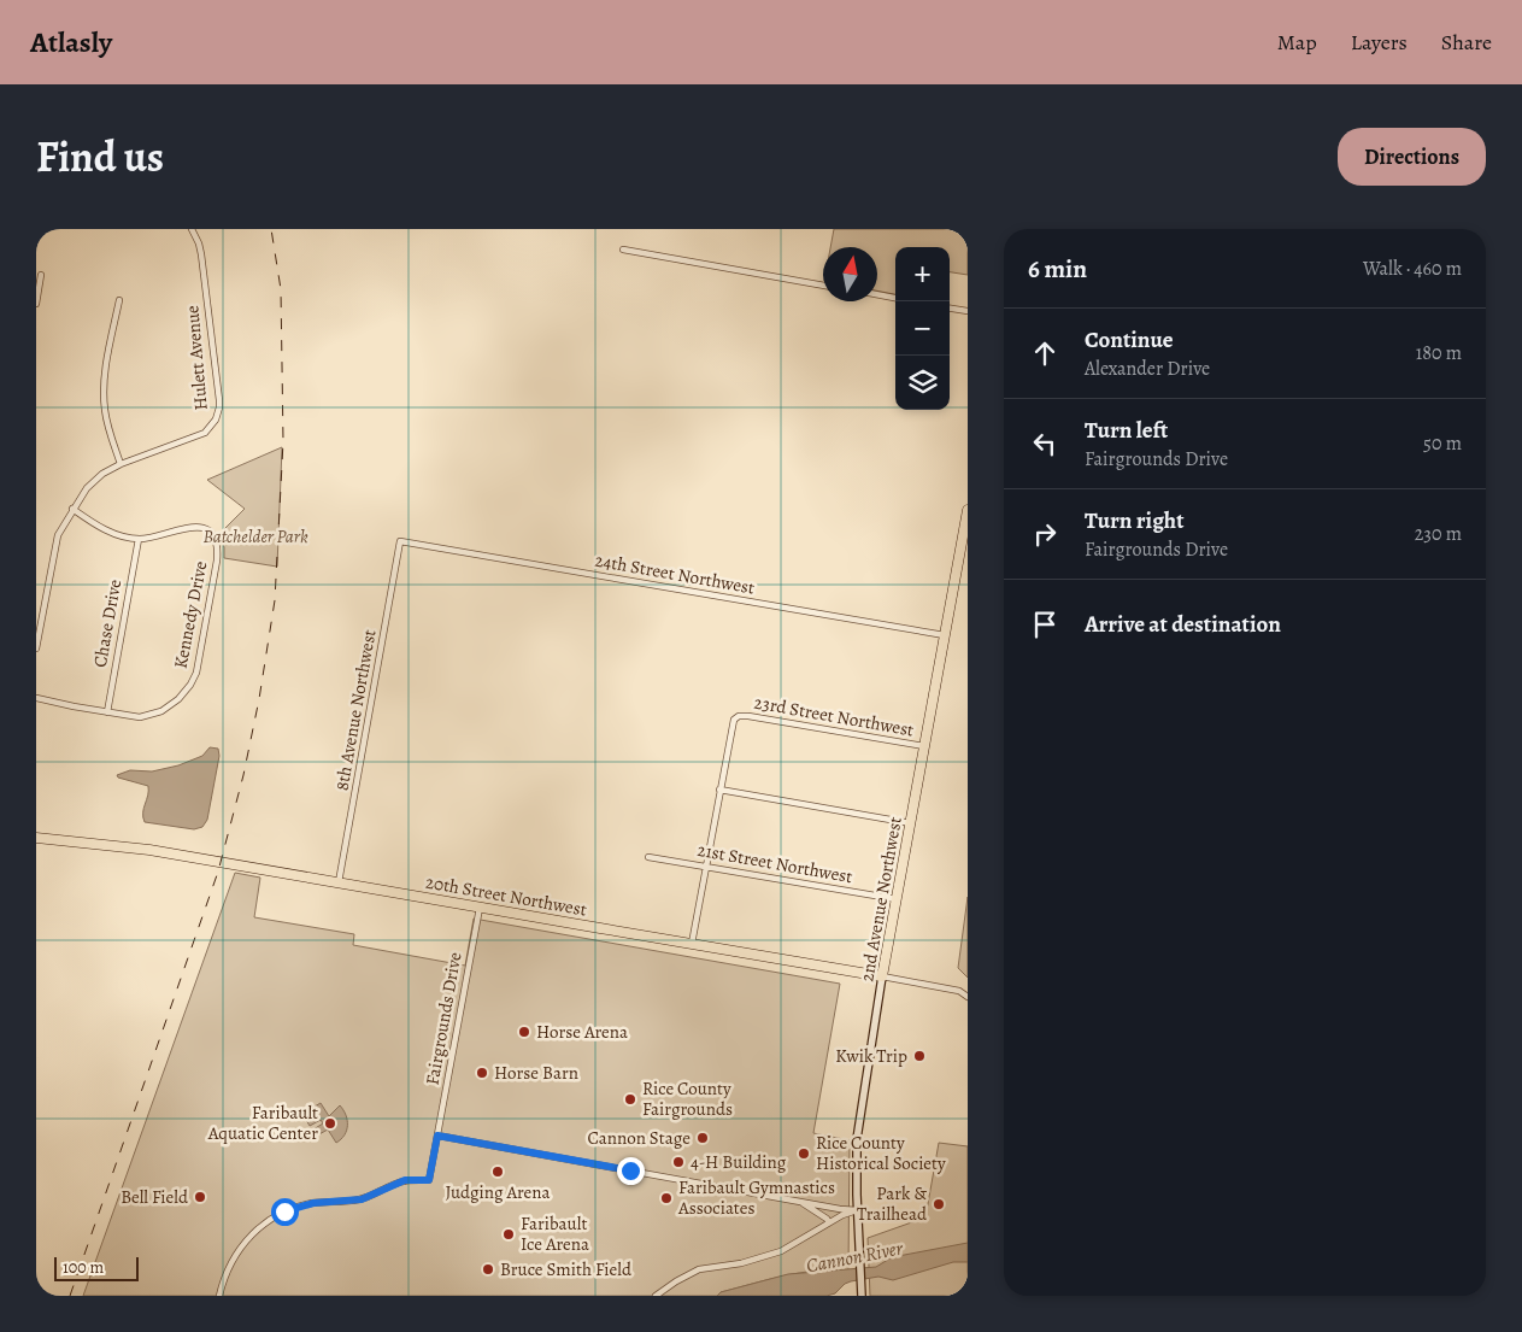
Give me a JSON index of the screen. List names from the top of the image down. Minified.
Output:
{"streets":{"highway":["20th Street Northwest","2nd Avenue Northwest"],"street":["Hulett Avenue","24th Street Northwest","Kennedy Drive","Chase Drive","8th Avenue Northwest","23rd Street Northwest","21st Street Northwest","Fairgrounds Drive"]},"crossings":[["Hulett Avenue","Kennedy Drive"],["24th Street Northwest","8th Avenue Northwest"],["24th Street Northwest","2nd Avenue Northwest"],["Kennedy Drive","Chase Drive"],["8th Avenue Northwest","20th Street Northwest"],["23rd Street Northwest","2nd Avenue Northwest"],["21st Street Northwest","2nd Avenue Northwest"],["20th Street Northwest","2nd Avenue Northwest"],["20th Street Northwest","Fairgrounds Drive"]],"water":["Cannon River"],"parks":["Batchelder Park"],"places":["Horse Arena","Kwik Trip","Horse Barn","Rice County Fairgrounds","Faribault Aquatic Center","Cannon Stage","Rice County Historical Society","4-H Building","Judging Arena","Bell Field","Faribault Gymnastics Associates","Park & Trailhead","Faribault Ice Arena","Bruce Smith Field"],"scale_bar":"100 m","north":"top","page":{"header":"Atlasly","nav":["Map","Layers","Share"],"title":"Find us","buttons":"Directions","heading":["6 min","Walk · 460 m"],"map_buttons":["+","−"],"list":[["Continue","Alexander Drive","180 m"],["Turn left","Fairgrounds Drive","50 m"],["Turn right","Fairgrounds Drive","230 m"],"Arrive at destination"],"scale":"100 m"}}
